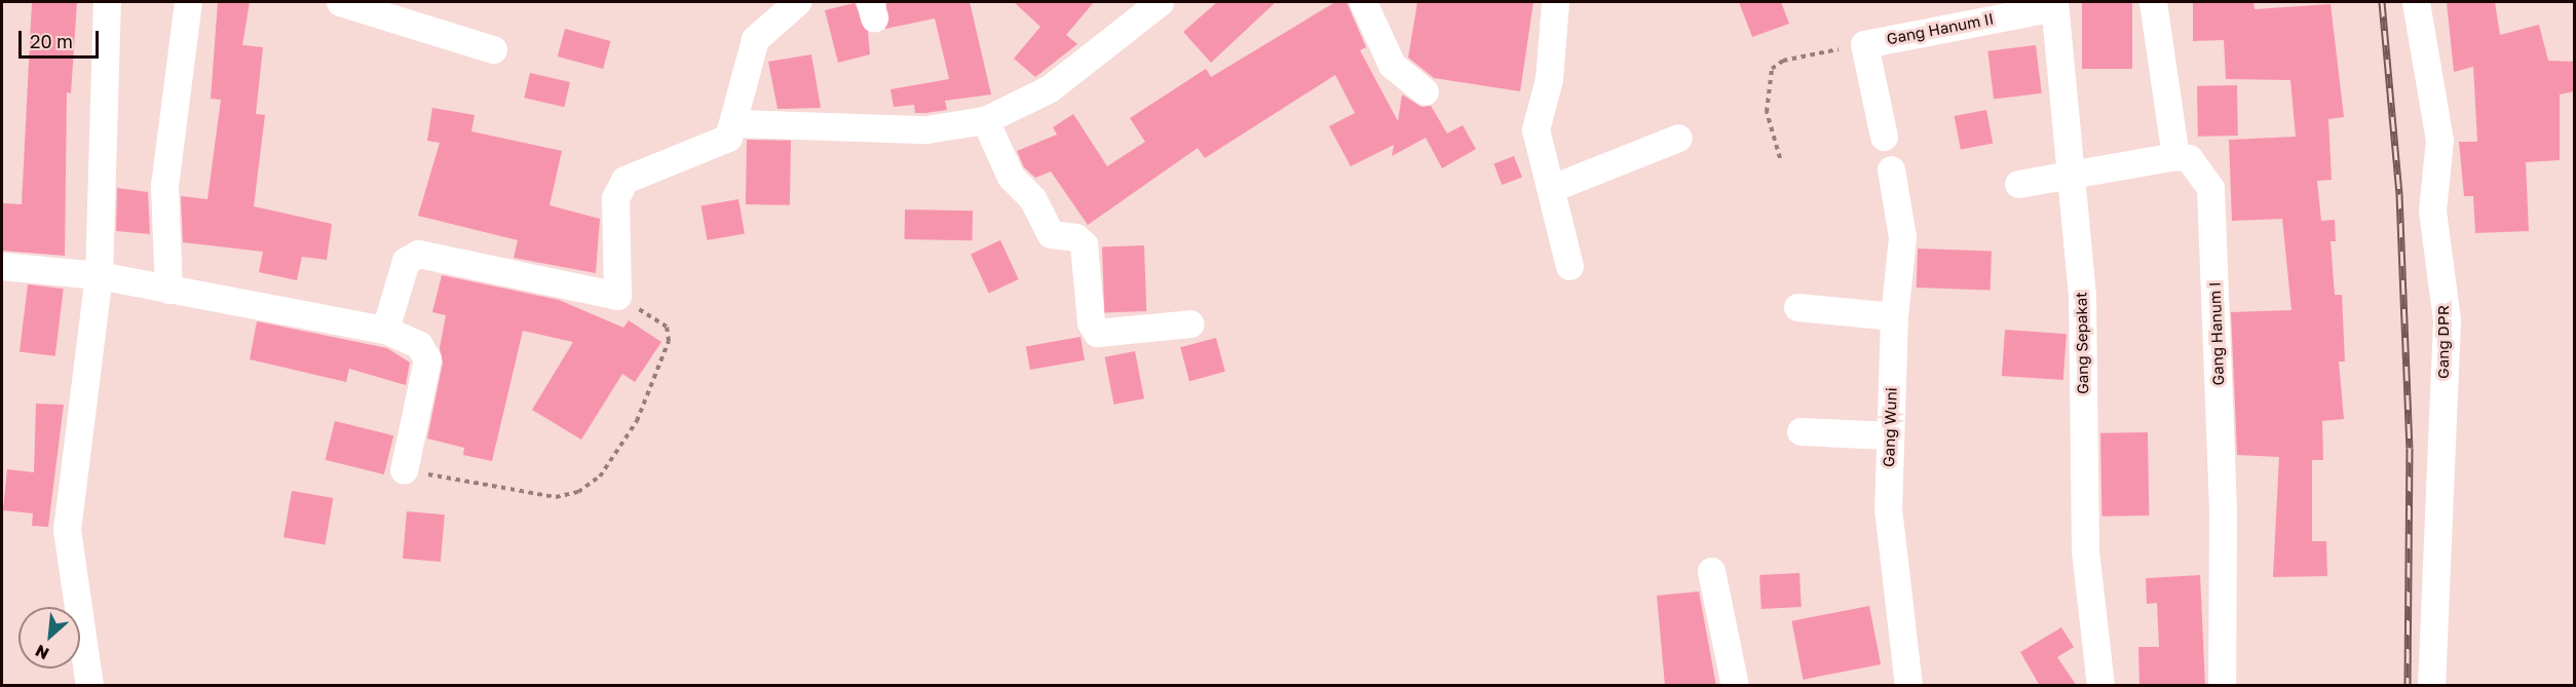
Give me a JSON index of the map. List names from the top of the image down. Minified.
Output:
{"streets":{"street":["Gang Hanum II","Gang Hanum I","Gang DPR","Gang Sepakat","Gang Wuni"]},"crossings":[["Gang Hanum II","Gang Sepakat"]],"scale_bar":"20 m","north":"bottom left"}
